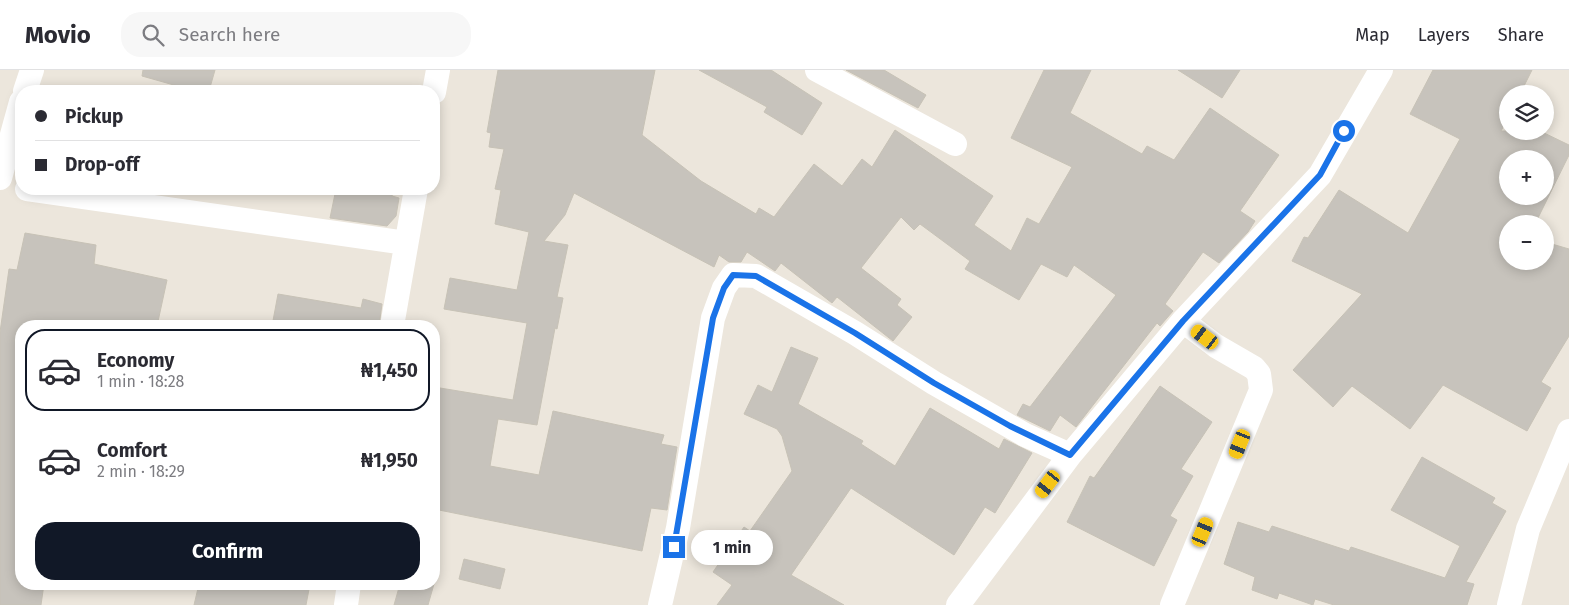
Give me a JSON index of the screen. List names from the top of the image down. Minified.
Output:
{"page":{"header":"Movio","search":"Search here","nav":["Map","Layers","Share"],"map_buttons":["+","−"],"banner":["Pickup","Drop-off"],"list":[{"name":"Economy","note":"1 min · 18:28","value":"₦1,450"},{"name":"Comfort","note":"2 min · 18:29","value":"₦1,950"}],"buttons":"Confirm","bubble":"1 min"}}
